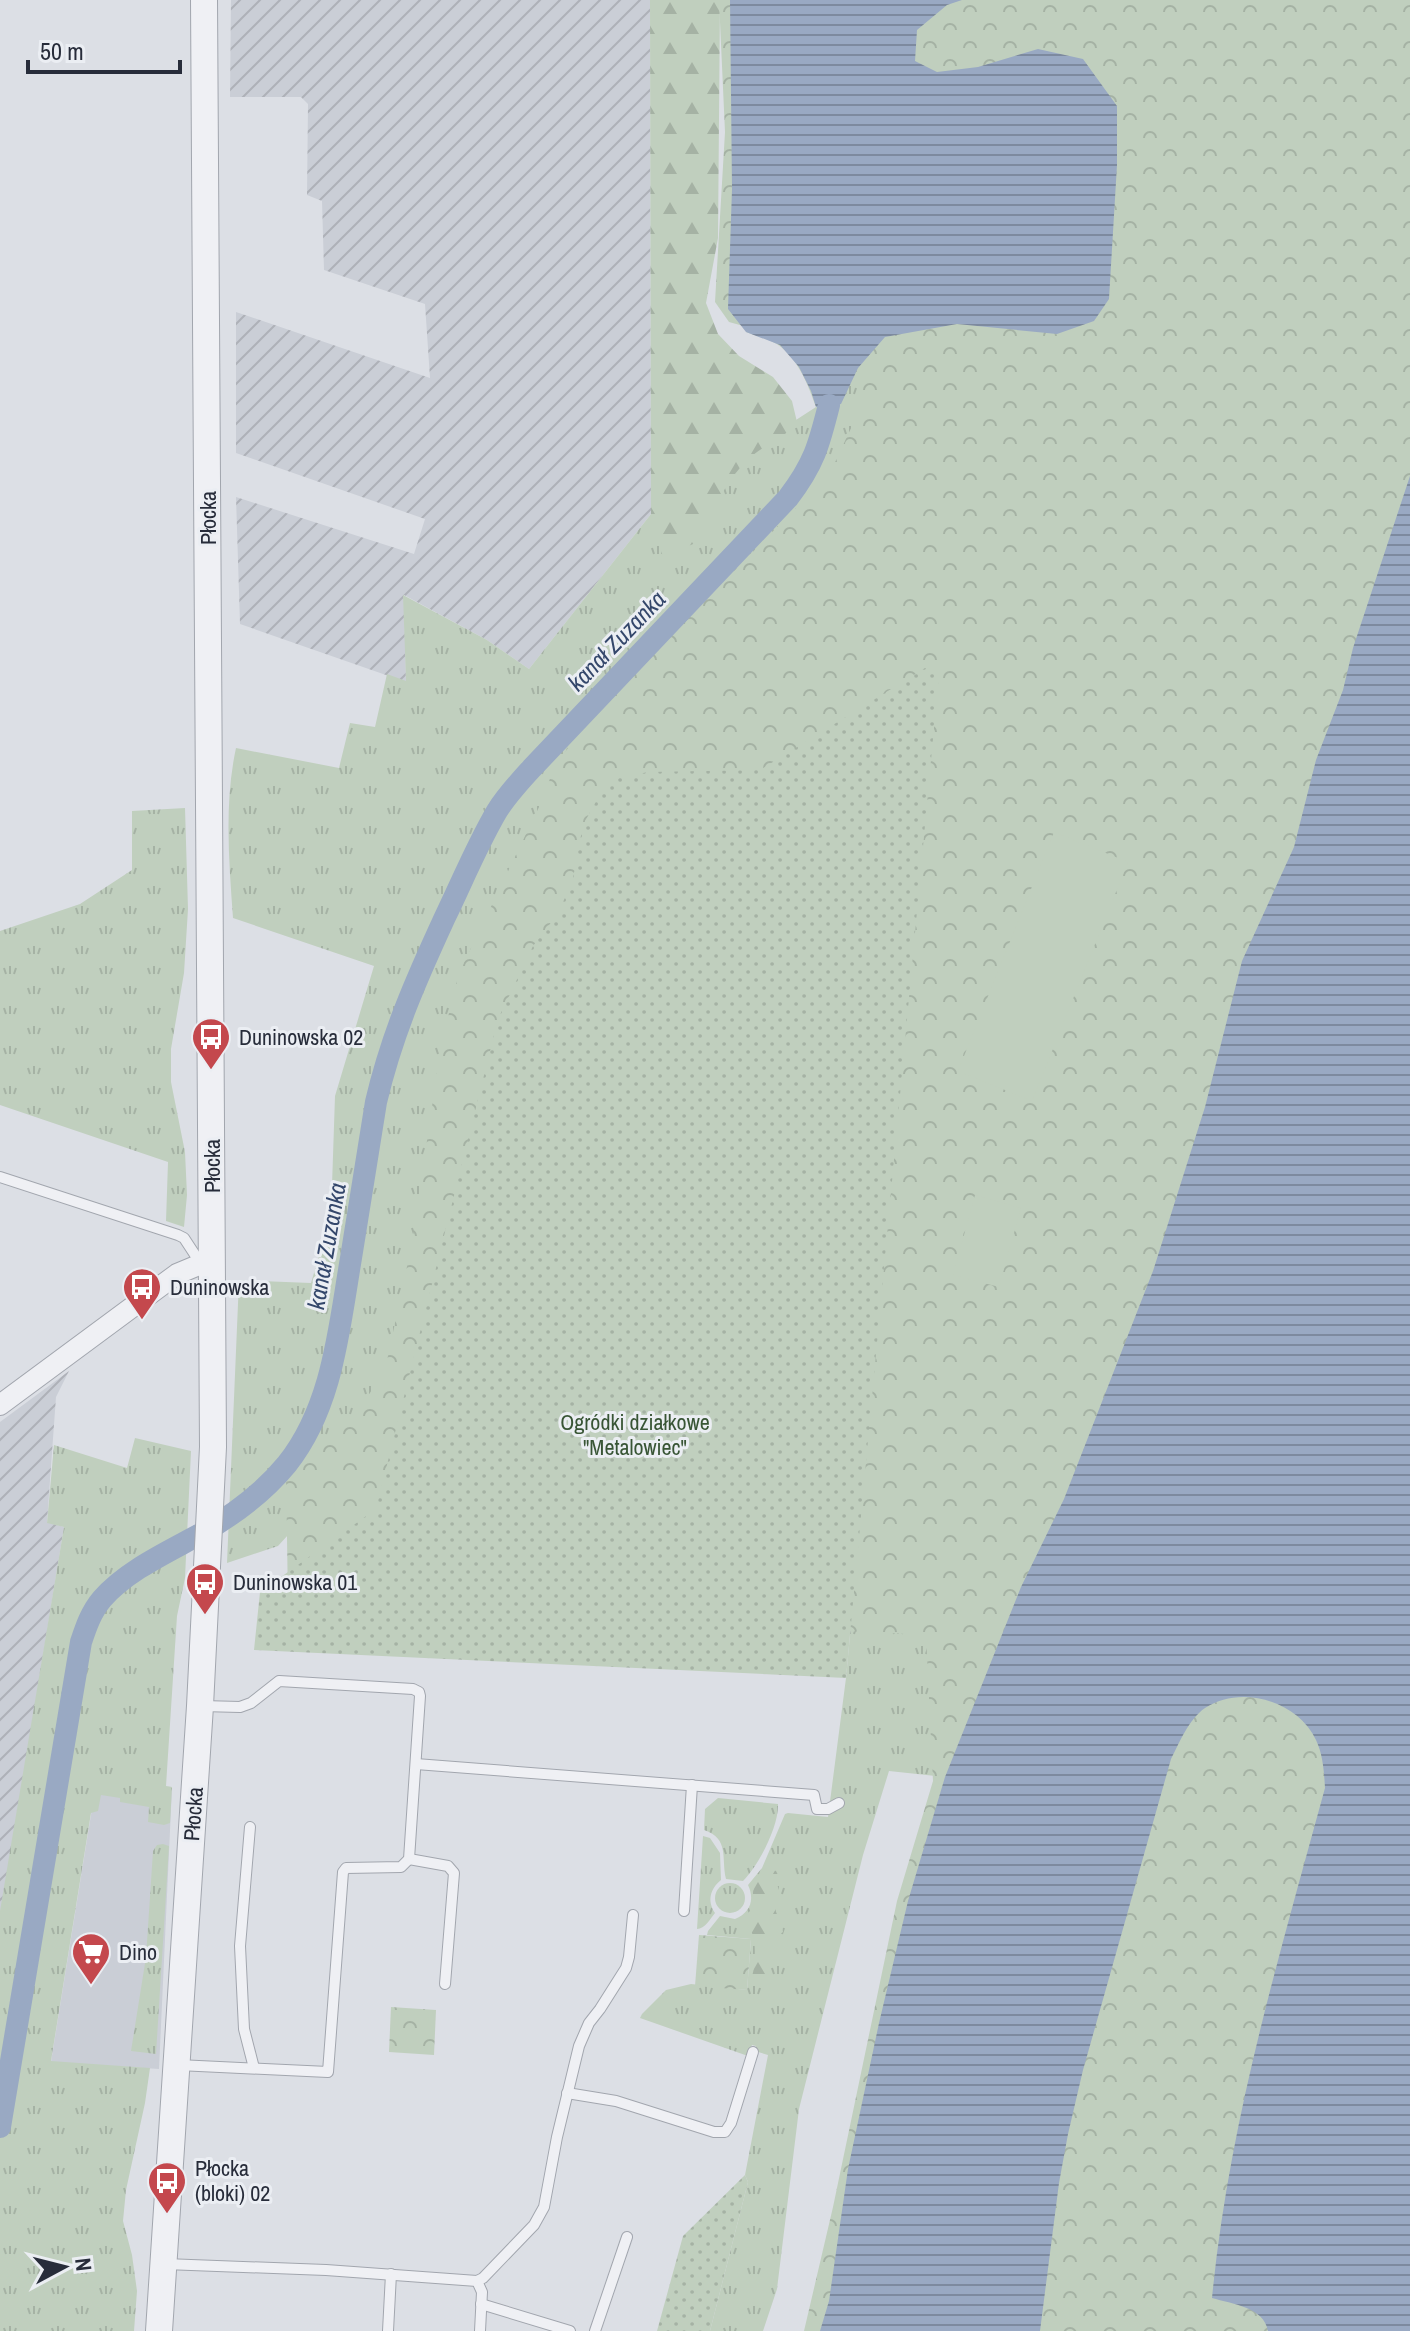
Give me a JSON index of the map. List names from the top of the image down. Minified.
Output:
{"streets":{"street":["Płocka"]},"water":["kanał Zuzanka"],"parks":["Ogródki działkowe \"Metalowiec\""],"places":{"bus stop":["Duninowska 02","Duninowska","Duninowska 01","Płocka (bloki) 02"],"supermarket":["Dino"]},"scale_bar":"50 m","north":"right"}
